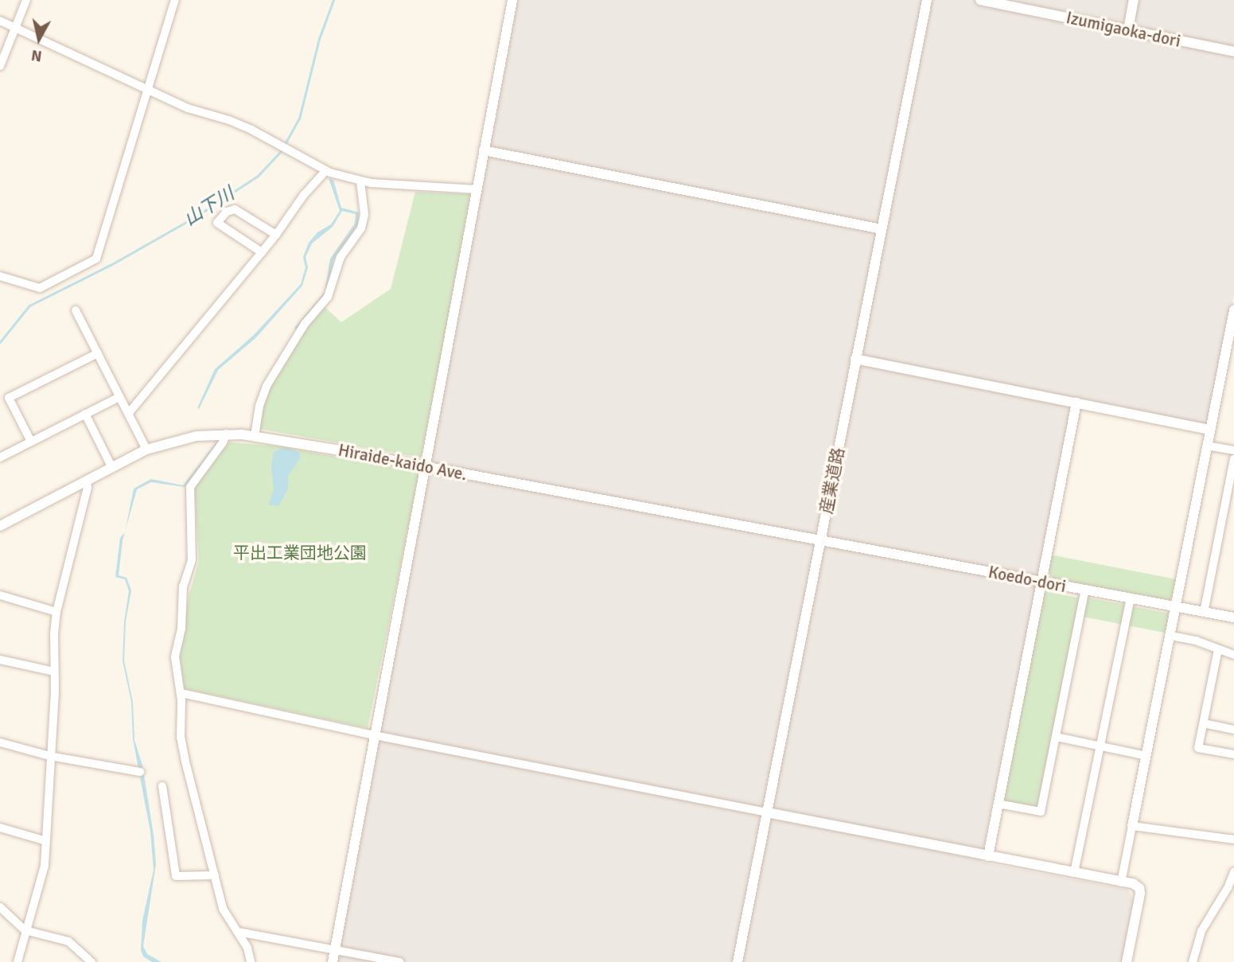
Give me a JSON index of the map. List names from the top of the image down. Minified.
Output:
{"streets":{"street":["Izumigaoka-dori","Hiraide-kaido Ave.","産業道路","Koedo-dori"]},"crossings":[["Hiraide-kaido Ave.","産業道路"],["Hiraide-kaido Ave.","Koedo-dori"],["産業道路","Koedo-dori"]],"water":["山下川"],"parks":["平出工業団地公園"],"north":"bottom"}
